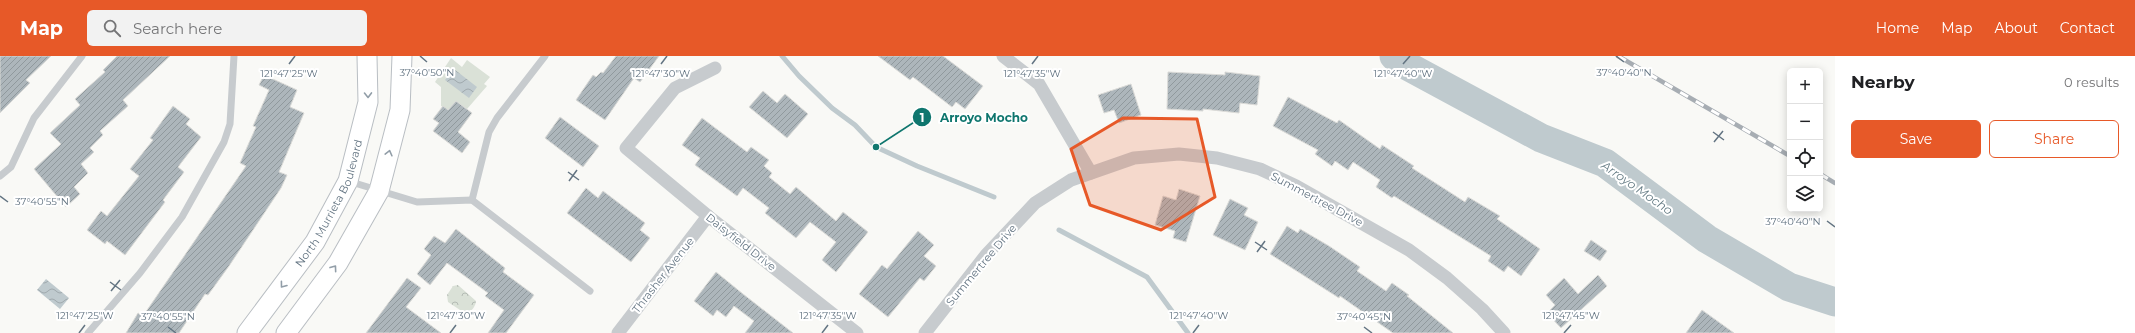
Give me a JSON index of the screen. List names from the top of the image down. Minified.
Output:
{"streets":{"main road":["North Murrieta Boulevard"],"street":["Summertree Drive","Daisyfield Drive","Thrasher Avenue"]},"crossings":[["Daisyfield Drive","Thrasher Avenue"]],"water":["Arroyo Mocho"],"places":["Arroyo Mocho"],"page":{"header":"Map","search":"Search here","nav":["Home","Map","About","Contact"],"heading":["Nearby","0 results"],"map_buttons":["+","−"],"buttons":["Save","Share"]},"coordinates":["37°40'50\"N","37°40'40\"N","121°47'25\"W","121°47'30\"W","121°47'35\"W","121°47'40\"W","37°40'55\"N","121°47'45\"W","37°40'45\"N"]}
